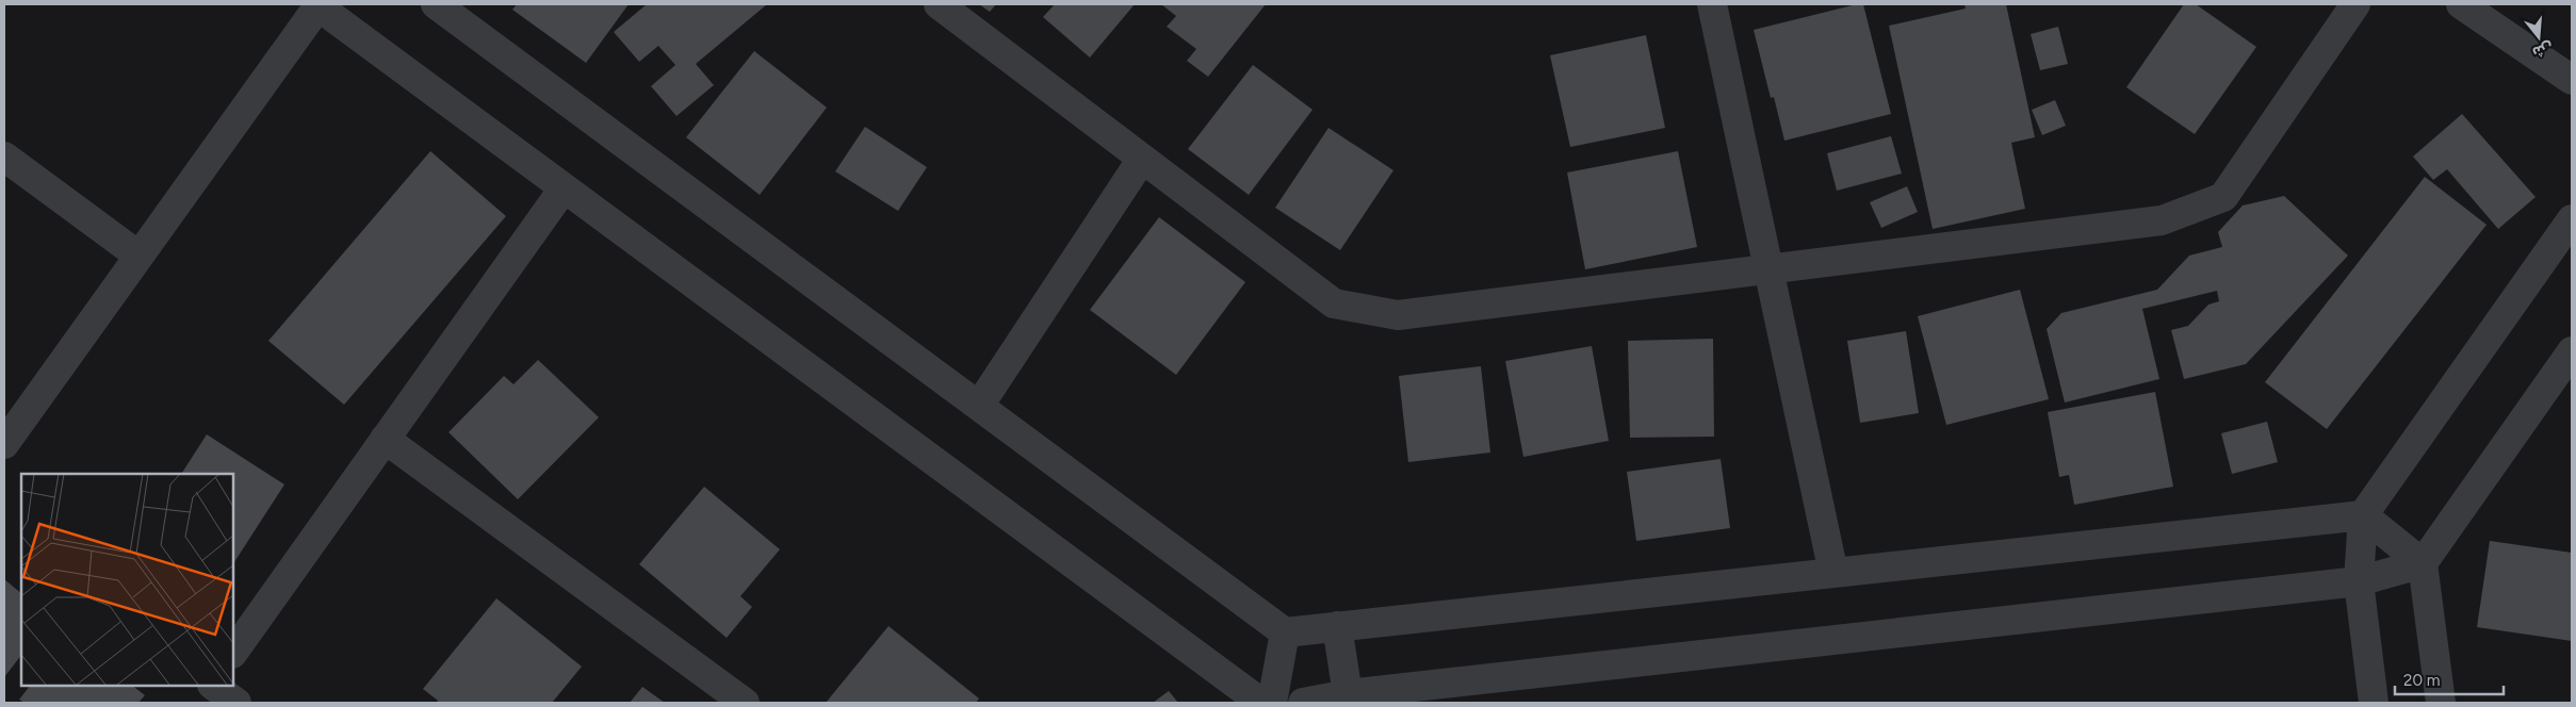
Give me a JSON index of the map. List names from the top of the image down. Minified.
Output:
{"scale_bar":"20 m","north":"bottom"}
